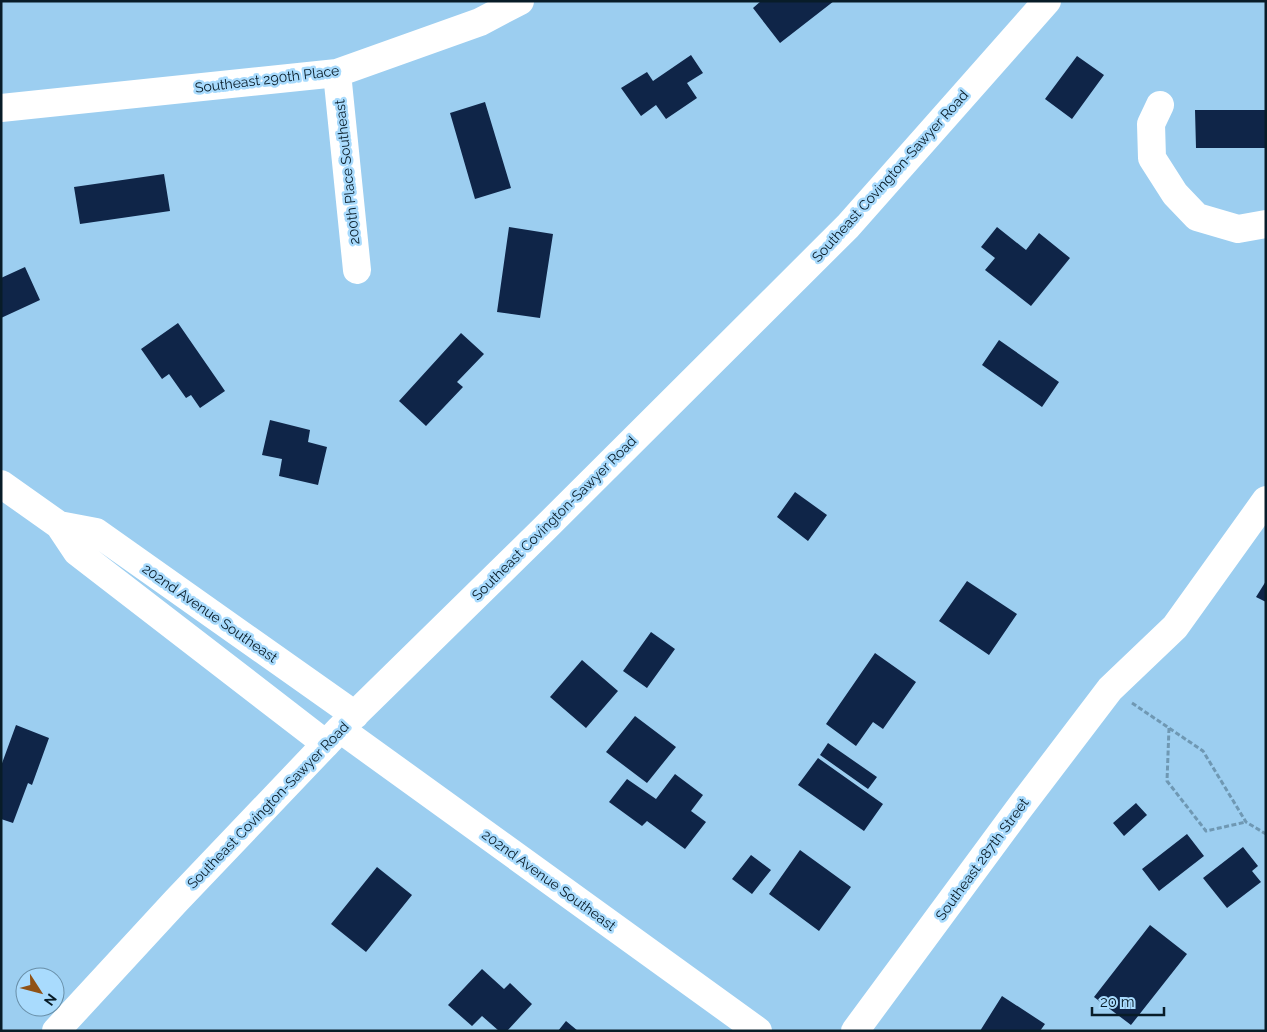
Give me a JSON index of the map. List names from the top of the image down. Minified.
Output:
{"streets":{"street":["Southeast 290th Place","200th Place Southeast","Southeast Covington-Sawyer Road","202nd Avenue Southeast","Southeast 287th Street"]},"crossings":[["Southeast 290th Place","200th Place Southeast"],["Southeast Covington-Sawyer Road","202nd Avenue Southeast"]],"scale_bar":"20 m","north":"bottom right"}
